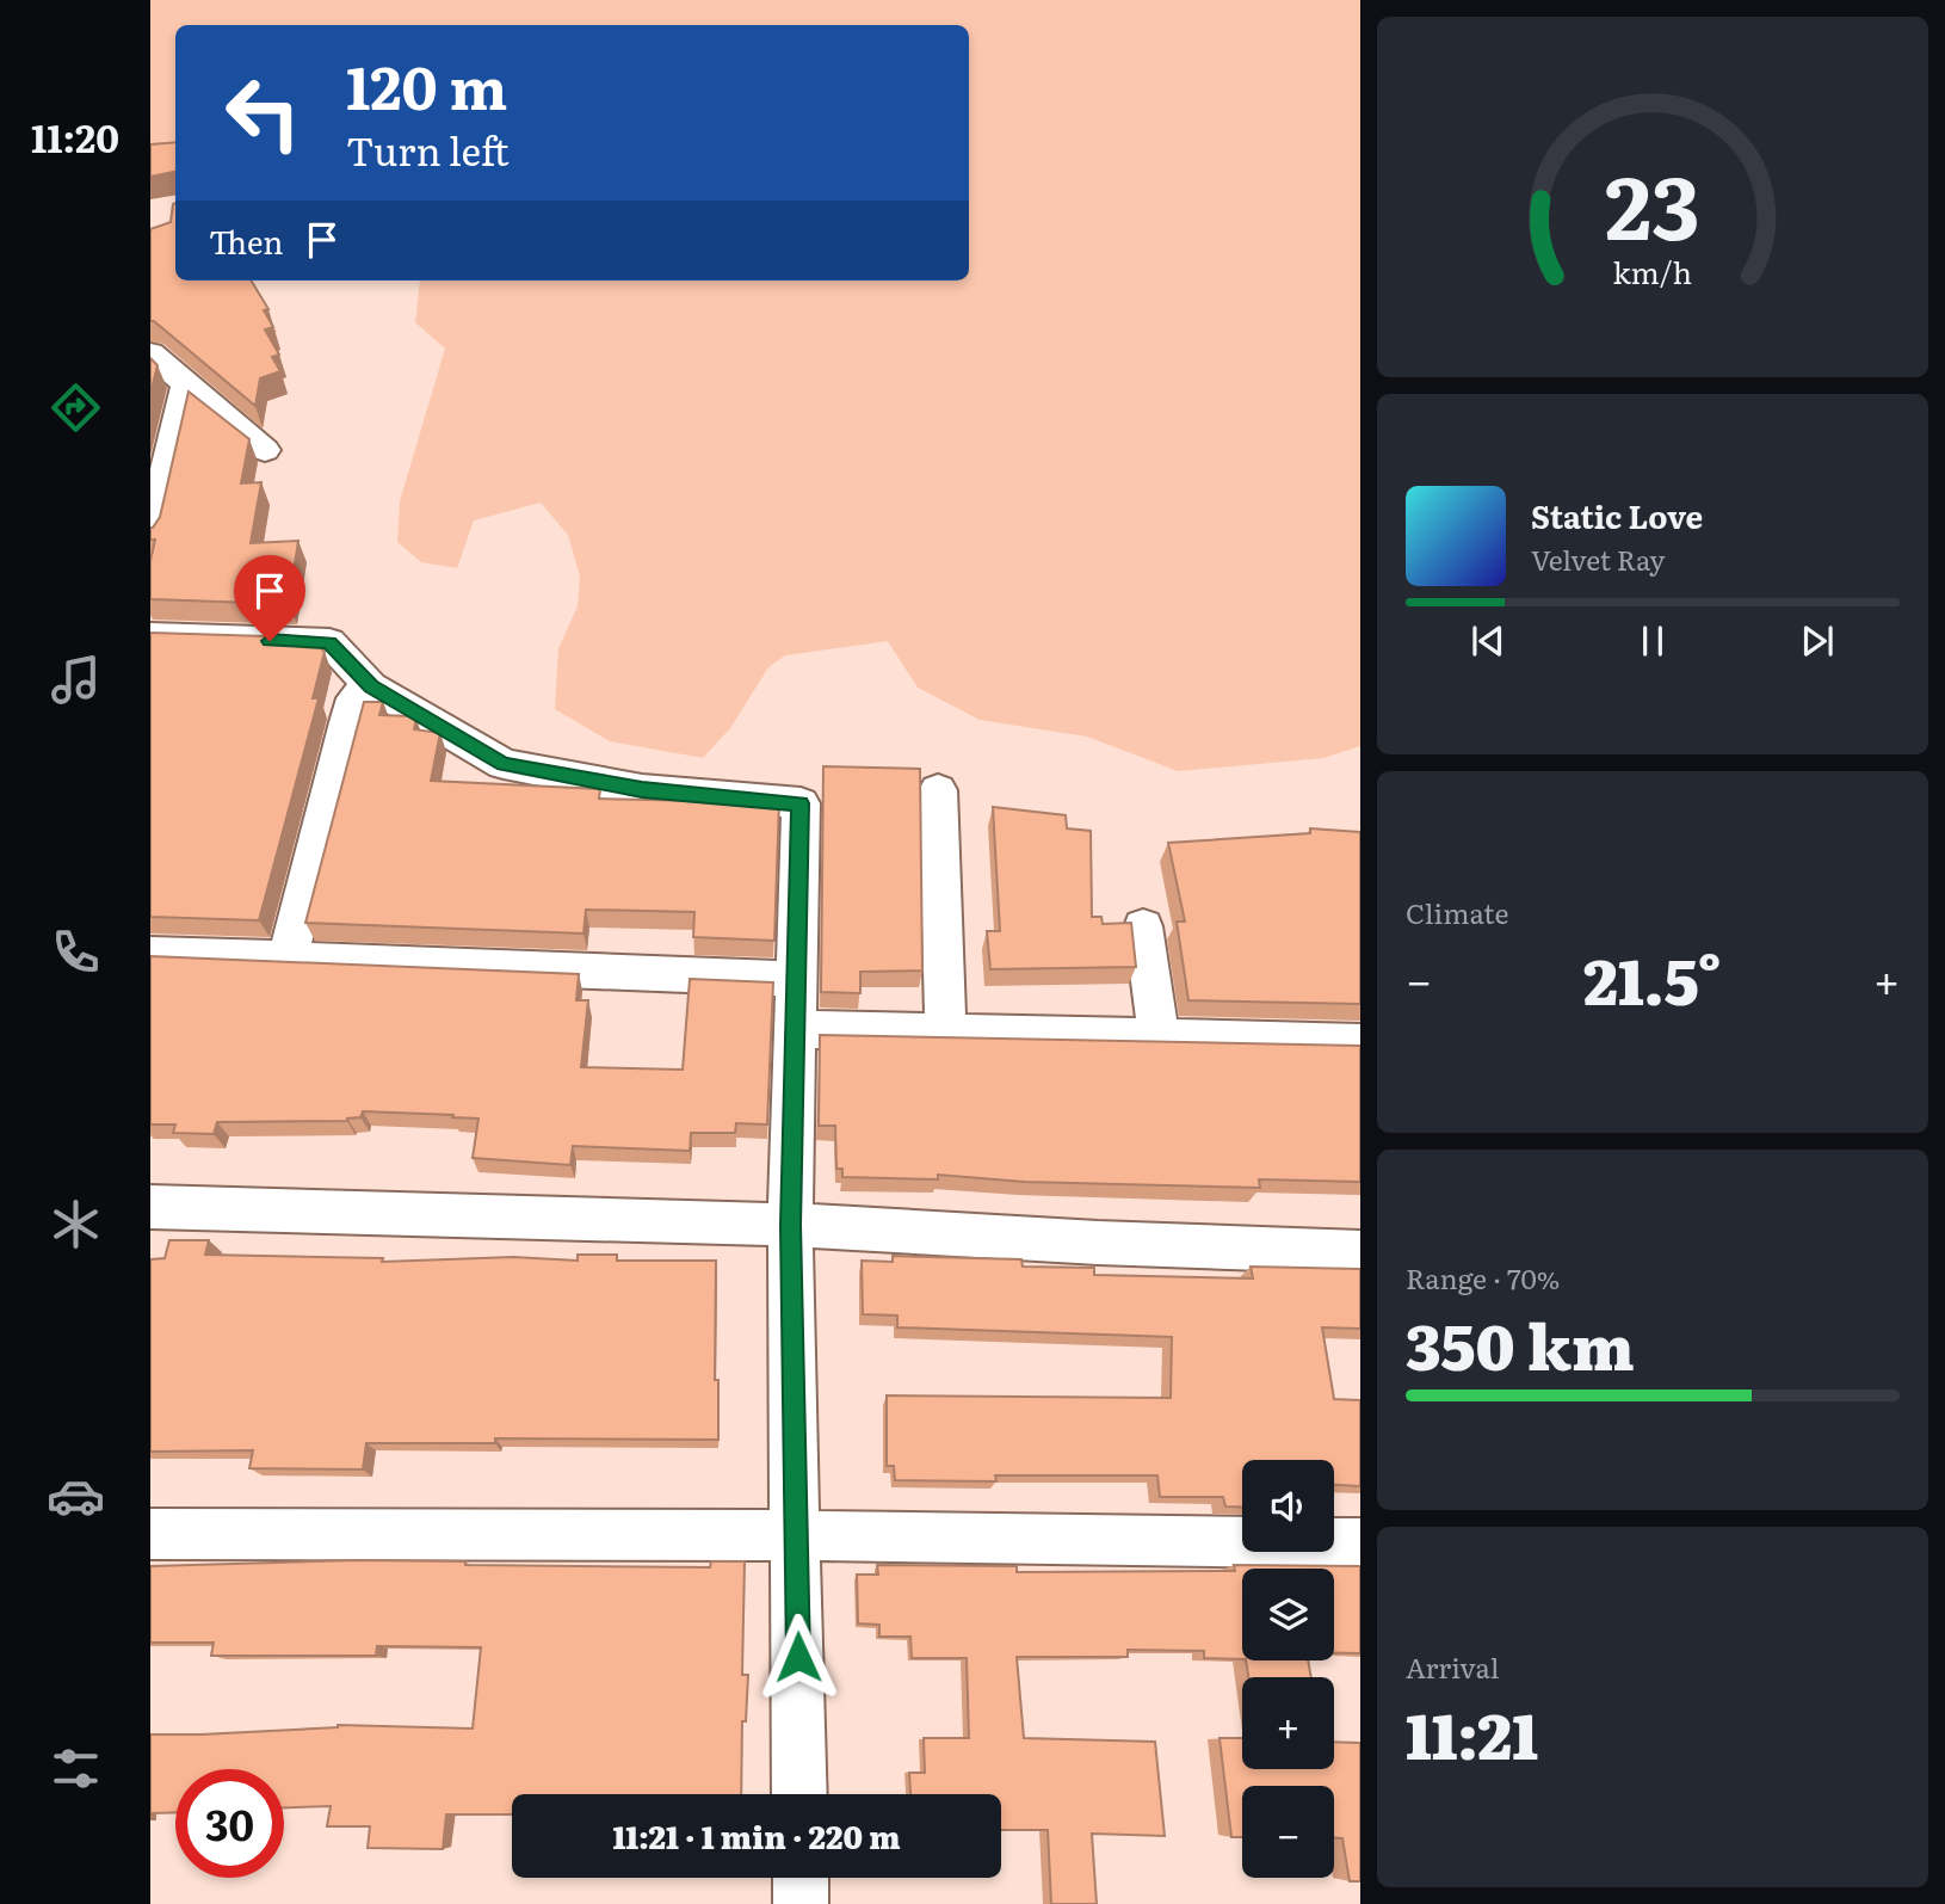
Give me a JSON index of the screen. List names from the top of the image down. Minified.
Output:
{"page":{"tabs":"11:20","turn":["120 m","Turn left"],"then":"Then","song":["Static Love","Velvet Ray"],"tile":["Climate",["Range · 70%","350 km"],["Arrival","11:21"]],"heat":["−","21.5°","+"],"map_buttons":["+","−"],"limit":"30","trip":"11:21 · 1 min · 220 m","gauge":["23","km/h"]}}
